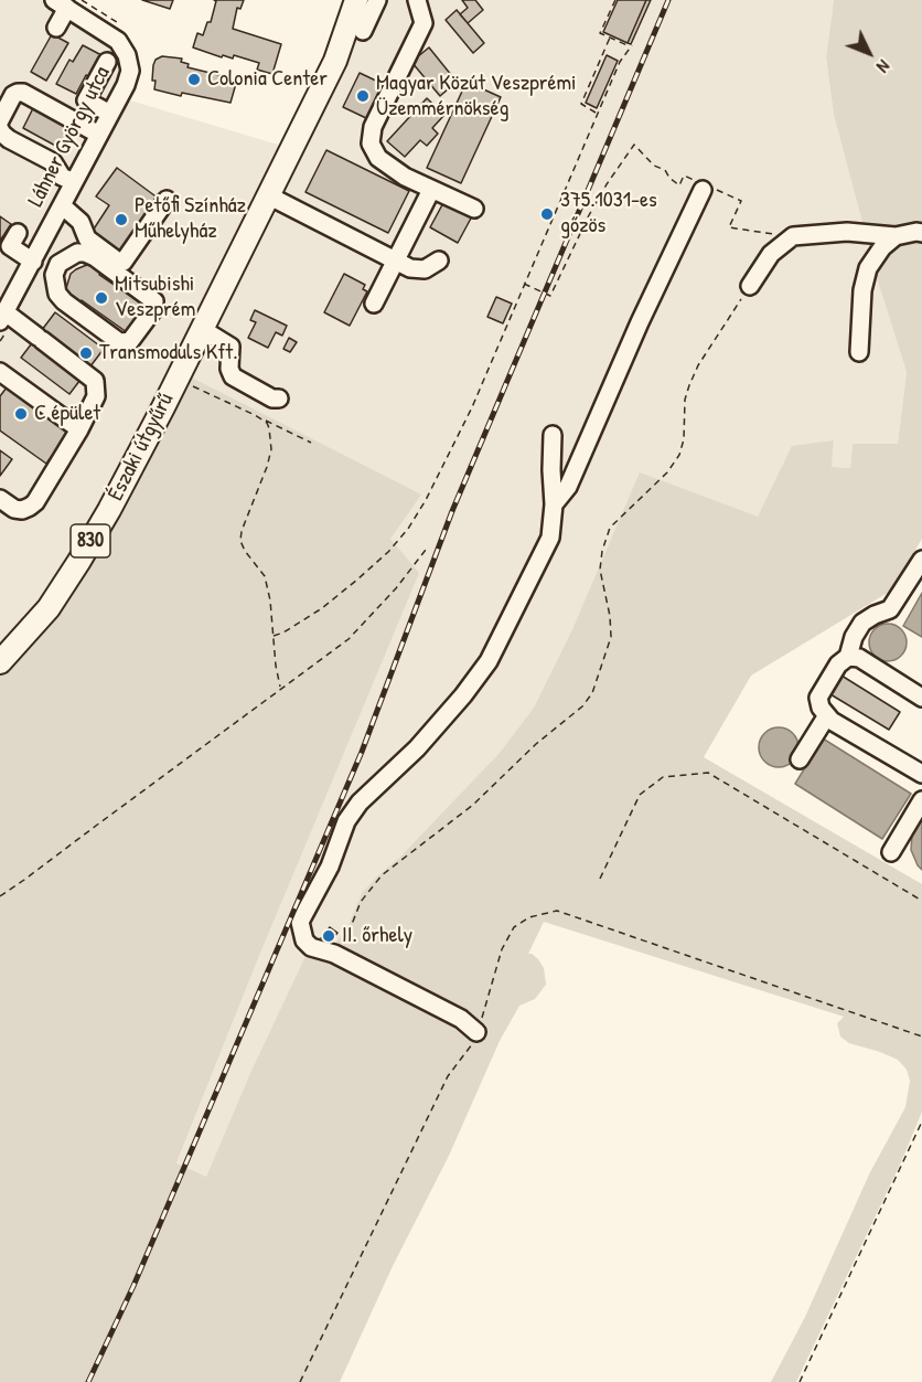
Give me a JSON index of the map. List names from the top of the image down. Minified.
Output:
{"streets":{"main road":["Északi útgyűrű","830"],"street":["Láhner György utca"]},"places":["Colonia Center","Magyar Közút Veszprémi Üzemmérnökség","375.1031-es gőzös","Petőfi Színház Műhelyház","Mitsubishi Veszprém","Transmoduls Kft.","C épület","II. őrhely"],"north":"bottom right"}
